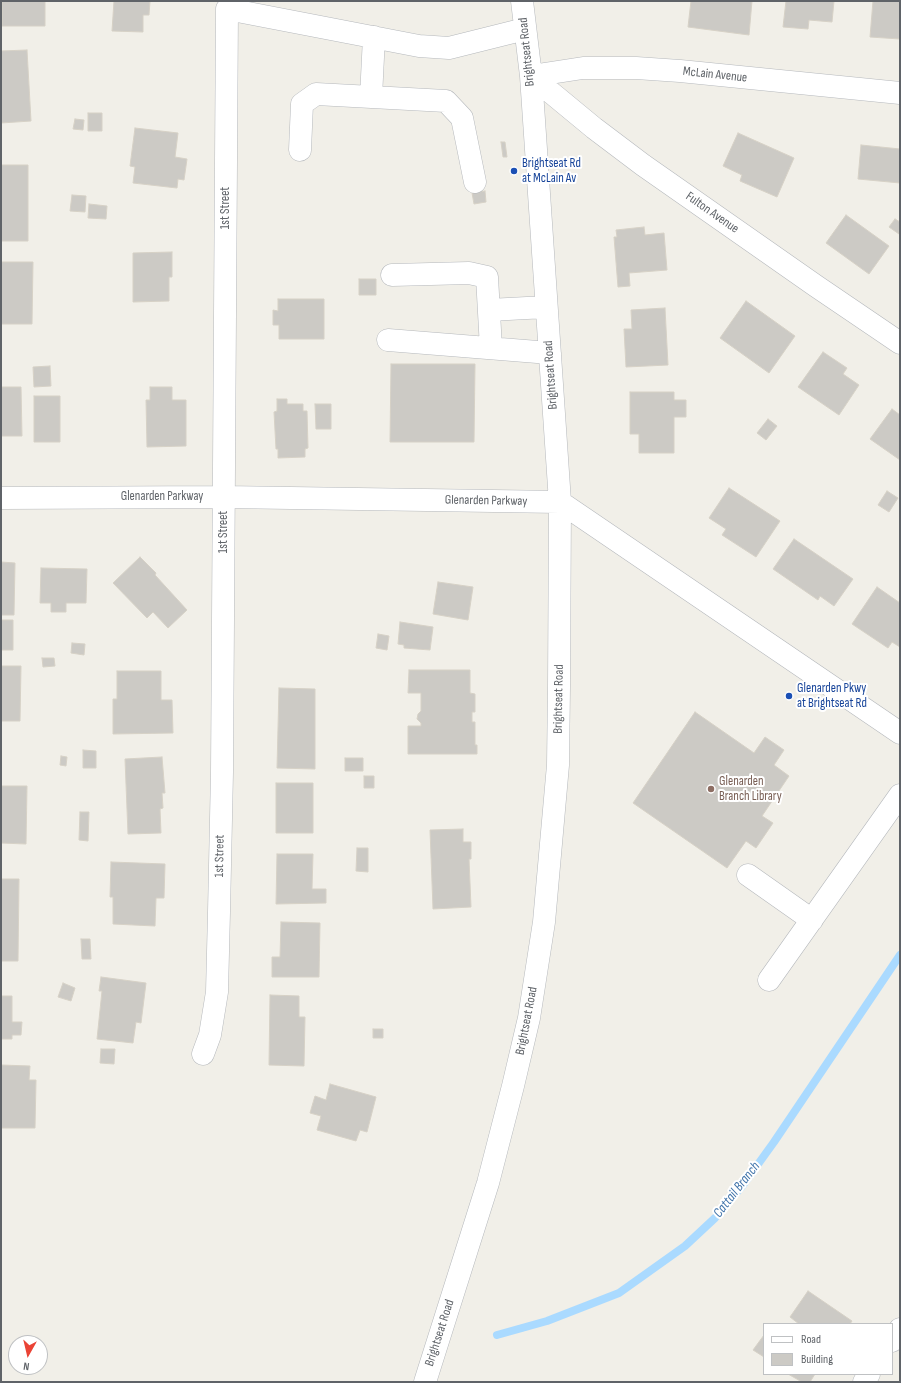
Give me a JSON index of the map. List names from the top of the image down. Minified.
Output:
{"streets":{"street":["Brightseat Road","McLain Avenue","1st Street","Fulton Avenue","Glenarden Parkway"]},"crossings":[["Brightseat Road","McLain Avenue"],["Brightseat Road","Fulton Avenue"],["Brightseat Road","Glenarden Parkway"],["McLain Avenue","Fulton Avenue"],["1st Street","Glenarden Parkway"]],"water":["Cattail Branch"],"places":["Brightseat Rd at McLain Av","Glenarden Pkwy at Brightseat Rd","Glenarden Branch Library"],"legend":["Road","Building"],"north":"bottom"}
